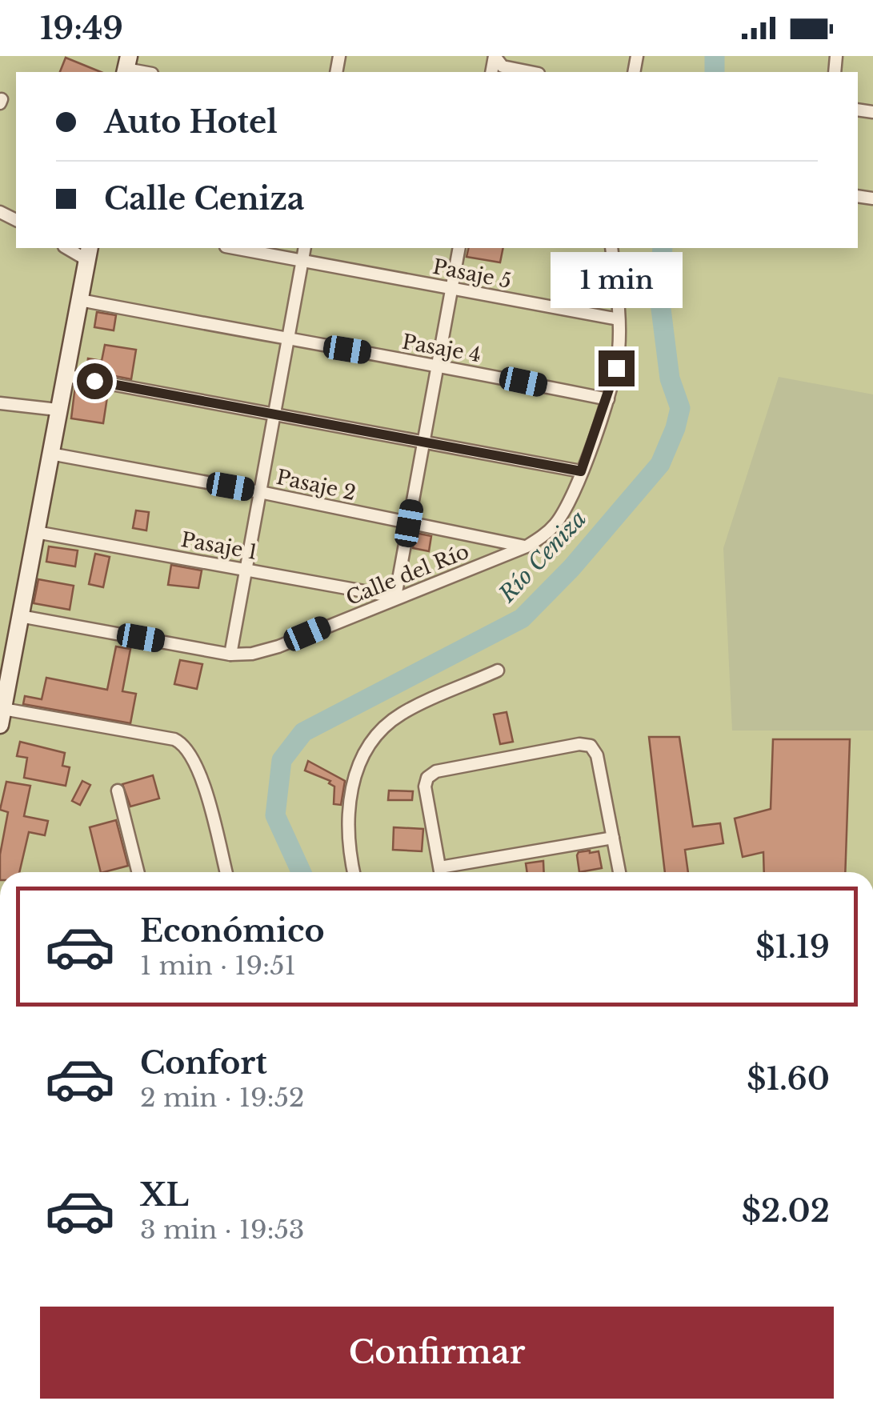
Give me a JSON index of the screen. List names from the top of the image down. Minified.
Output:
{"streets":{"street":["Pasaje 5","Pasaje 4","Pasaje 2","Pasaje 1","Calle del Río"]},"crossings":[["Pasaje 5","Calle del Río"],["Pasaje 4","Calle del Río"],["Pasaje 2","Calle del Río"],["Pasaje 1","Calle del Río"]],"water":["Río Ceniza"],"page":{"status":"19:49","banner":["Auto Hotel","Calle Ceniza"],"bubble":"1 min","list":[{"name":"Económico","note":"1 min · 19:51","value":"$1.19"},{"name":"Confort","note":"2 min · 19:52","value":"$1.60"},{"name":"XL","note":"3 min · 19:53","value":"$2.02"}],"buttons":"Confirmar"}}
